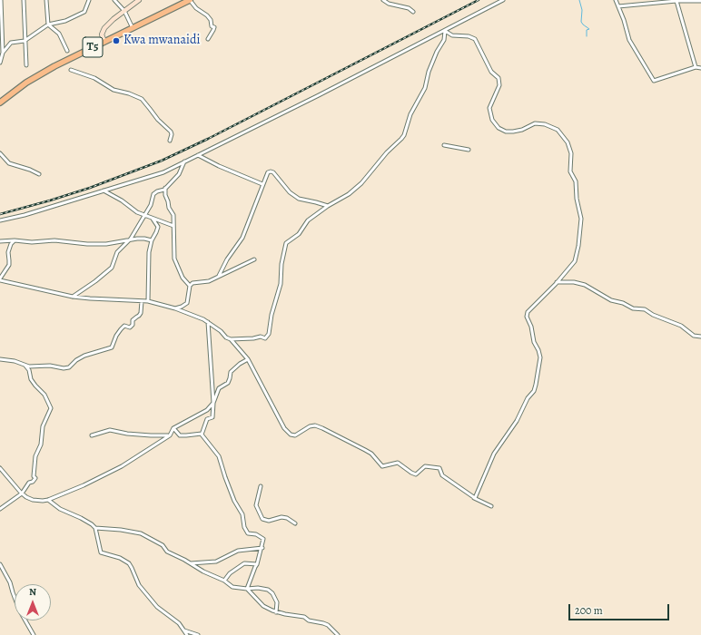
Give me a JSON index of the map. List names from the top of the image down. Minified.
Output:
{"streets":{"highway":["T5"]},"places":["Kwa mwanaidi"],"scale_bar":"200 m","north":"top"}
